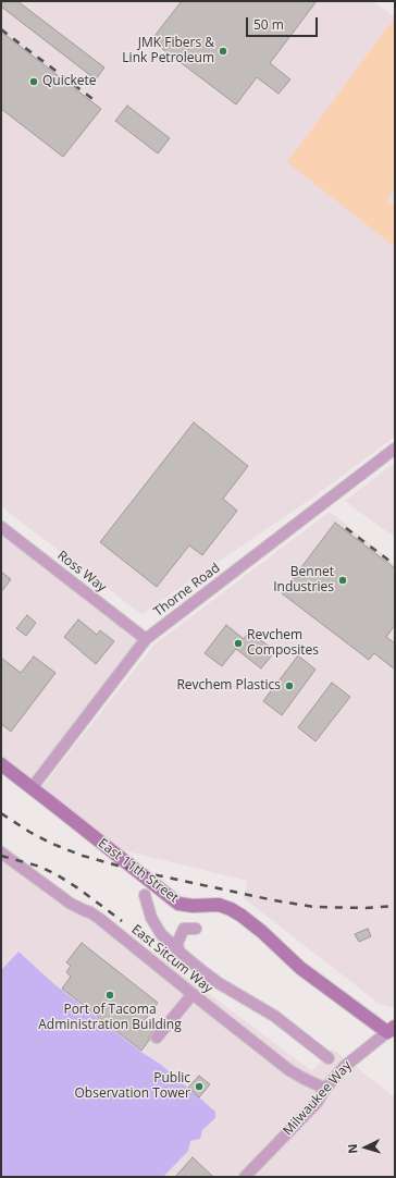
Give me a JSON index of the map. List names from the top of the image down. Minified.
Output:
{"streets":{"street":["Ross Way","Thorne Road","East 11th Street","East Sitcum Way","Milwaukee Way"]},"crossings":[["Ross Way","Thorne Road"],["Thorne Road","East 11th Street"],["East 11th Street","Milwaukee Way"],["East Sitcum Way","Milwaukee Way"]],"places":["JMK Fibers & Link Petroleum","Quickete","Bennet Industries","Revchem Composites","Revchem Plastics","Port of Tacoma Administration Building","Public Observation Tower"],"scale_bar":"50 m","north":"left"}
